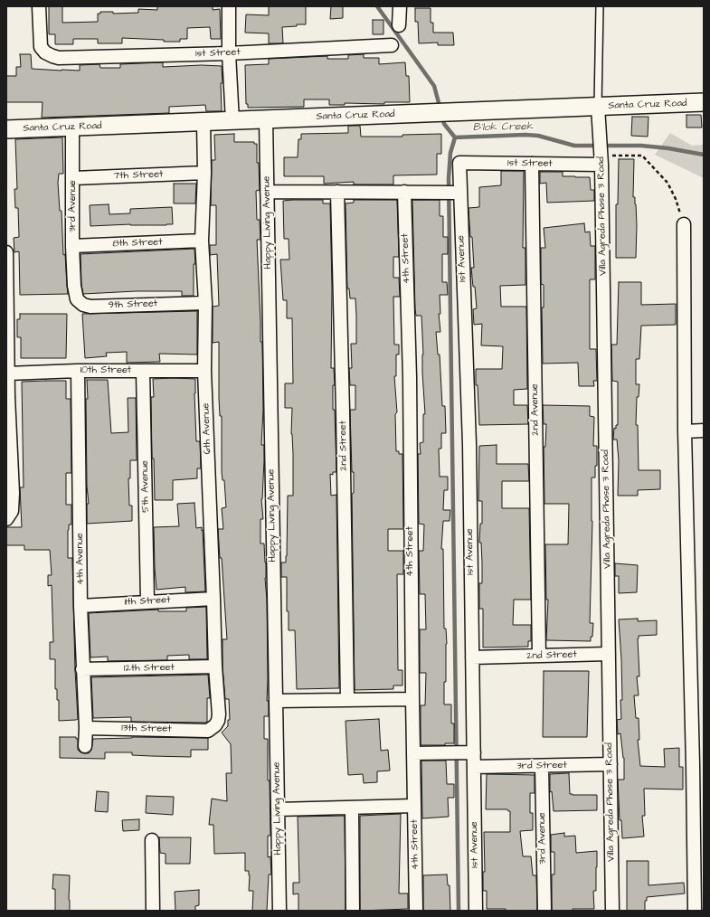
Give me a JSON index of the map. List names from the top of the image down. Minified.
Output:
{"streets":{"street":["1st Street","Santa Cruz Road","7th Street","3rd Avenue","Villa Agreda Phase 3 Road","Happy Living Avenue","8th Street","4th Street","1st Avenue","9th Street","10th Street","2nd Avenue","6th Avenue","2nd Street","5th Avenue","4th Avenue","11th Street","12th Street","13th Street","3rd Street"]},"crossings":[["1st Street","Villa Agreda Phase 3 Road"],["1st Street","1st Avenue"],["1st Street","2nd Avenue"],["Santa Cruz Road","3rd Avenue"],["Santa Cruz Road","Villa Agreda Phase 3 Road"],["Santa Cruz Road","Happy Living Avenue"],["Santa Cruz Road","6th Avenue"],["7th Street","3rd Avenue"],["7th Street","6th Avenue"],["3rd Avenue","8th Street"],["3rd Avenue","9th Street"],["3rd Avenue","3rd Street"],["Villa Agreda Phase 3 Road","2nd Street"],["Villa Agreda Phase 3 Road","3rd Street"],["8th Street","6th Avenue"],["1st Avenue","2nd Street"],["1st Avenue","3rd Street"],["9th Street","6th Avenue"],["10th Street","6th Avenue"],["10th Street","5th Avenue"],["10th Street","4th Avenue"],["2nd Avenue","2nd Street"],["6th Avenue","11th Street"],["6th Avenue","12th Street"],["6th Avenue","13th Street"],["5th Avenue","11th Street"],["4th Avenue","11th Street"],["4th Avenue","12th Street"],["4th Avenue","13th Street"]],"water":["B'lok Creek"]}
